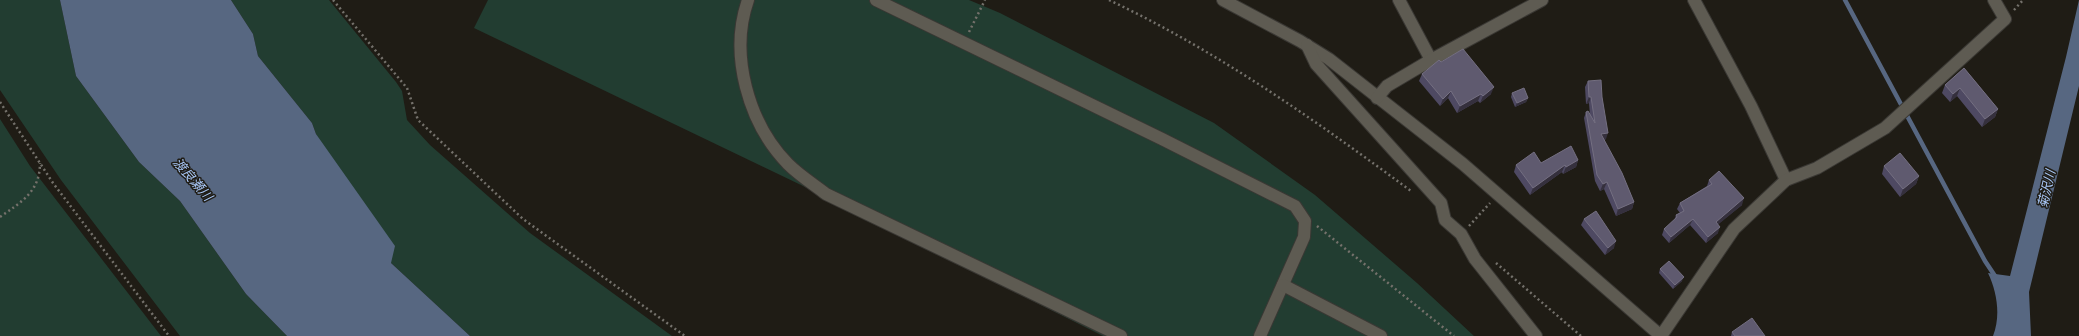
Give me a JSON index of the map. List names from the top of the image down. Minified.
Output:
{"water":["渡良瀬川","菊沢川"]}
